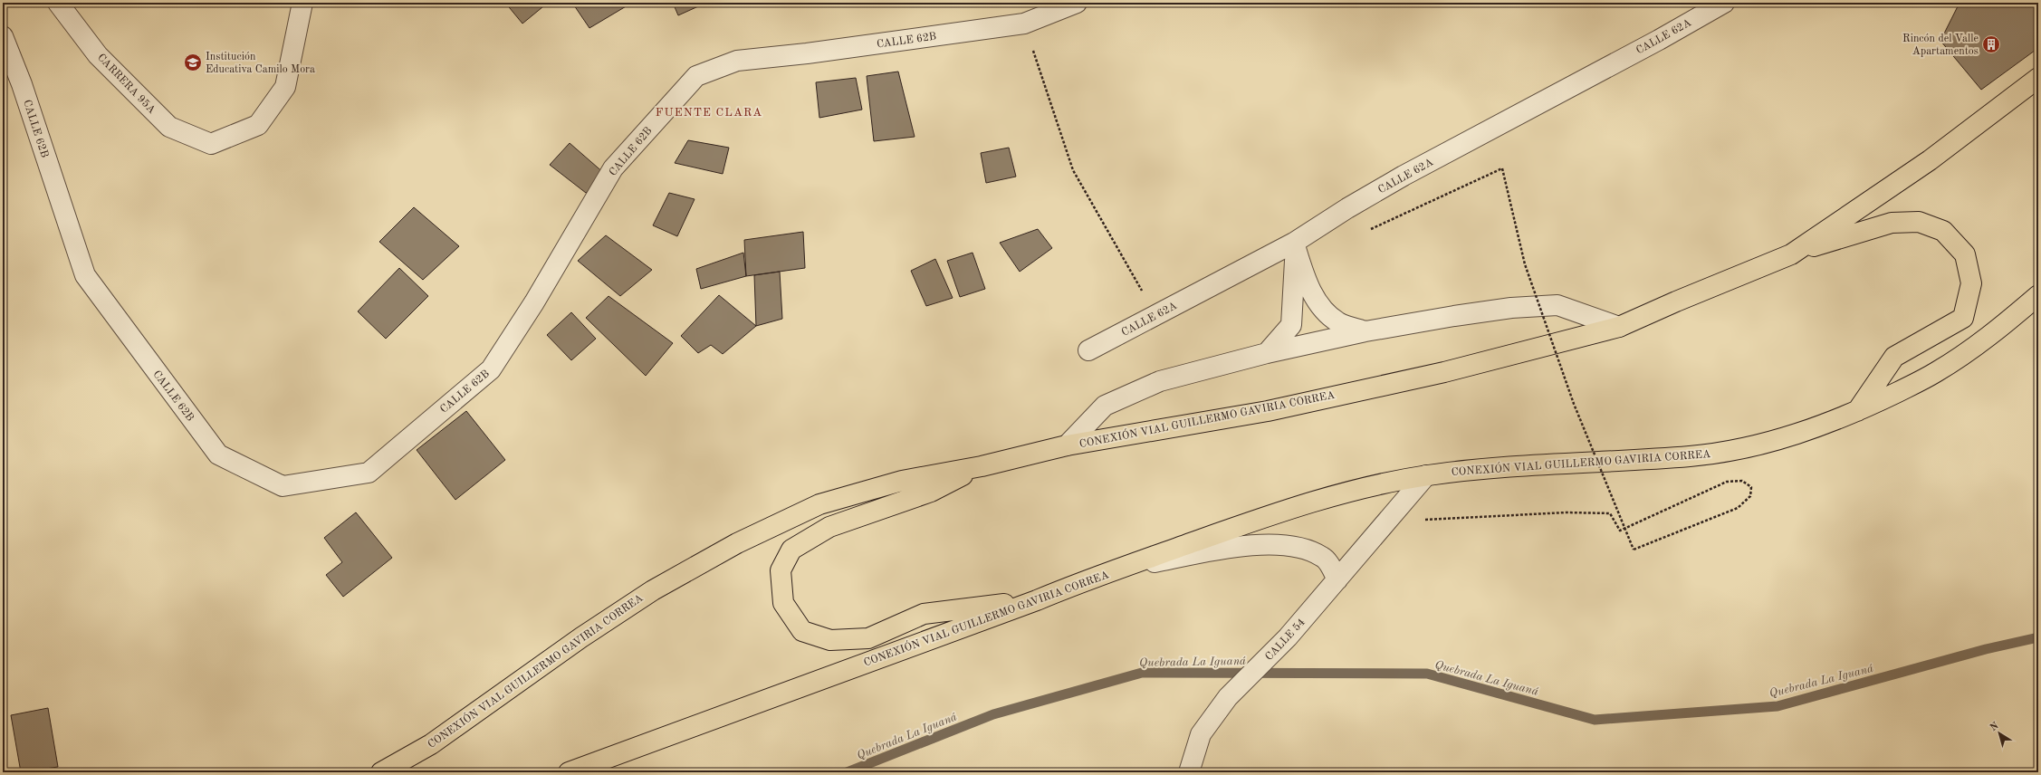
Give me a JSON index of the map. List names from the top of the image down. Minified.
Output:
{"streets":{"highway":["CONEXIÓN VIAL GUILLERMO GAVIRIA CORREA"],"street":["CALLE 62A","CALLE 62B","CARRERA 95A","CALLE 54"]},"crossings":[["CONEXIÓN VIAL GUILLERMO GAVIRIA CORREA","CALLE 54"]],"districts":["FUENTE CLARA"],"water":["Quebrada La Iguaná"],"places":{"building":["Rincón del Valle Apartamentos"],"school or university":["Institución Educativa Camilo Mora"]},"north":"top left"}
